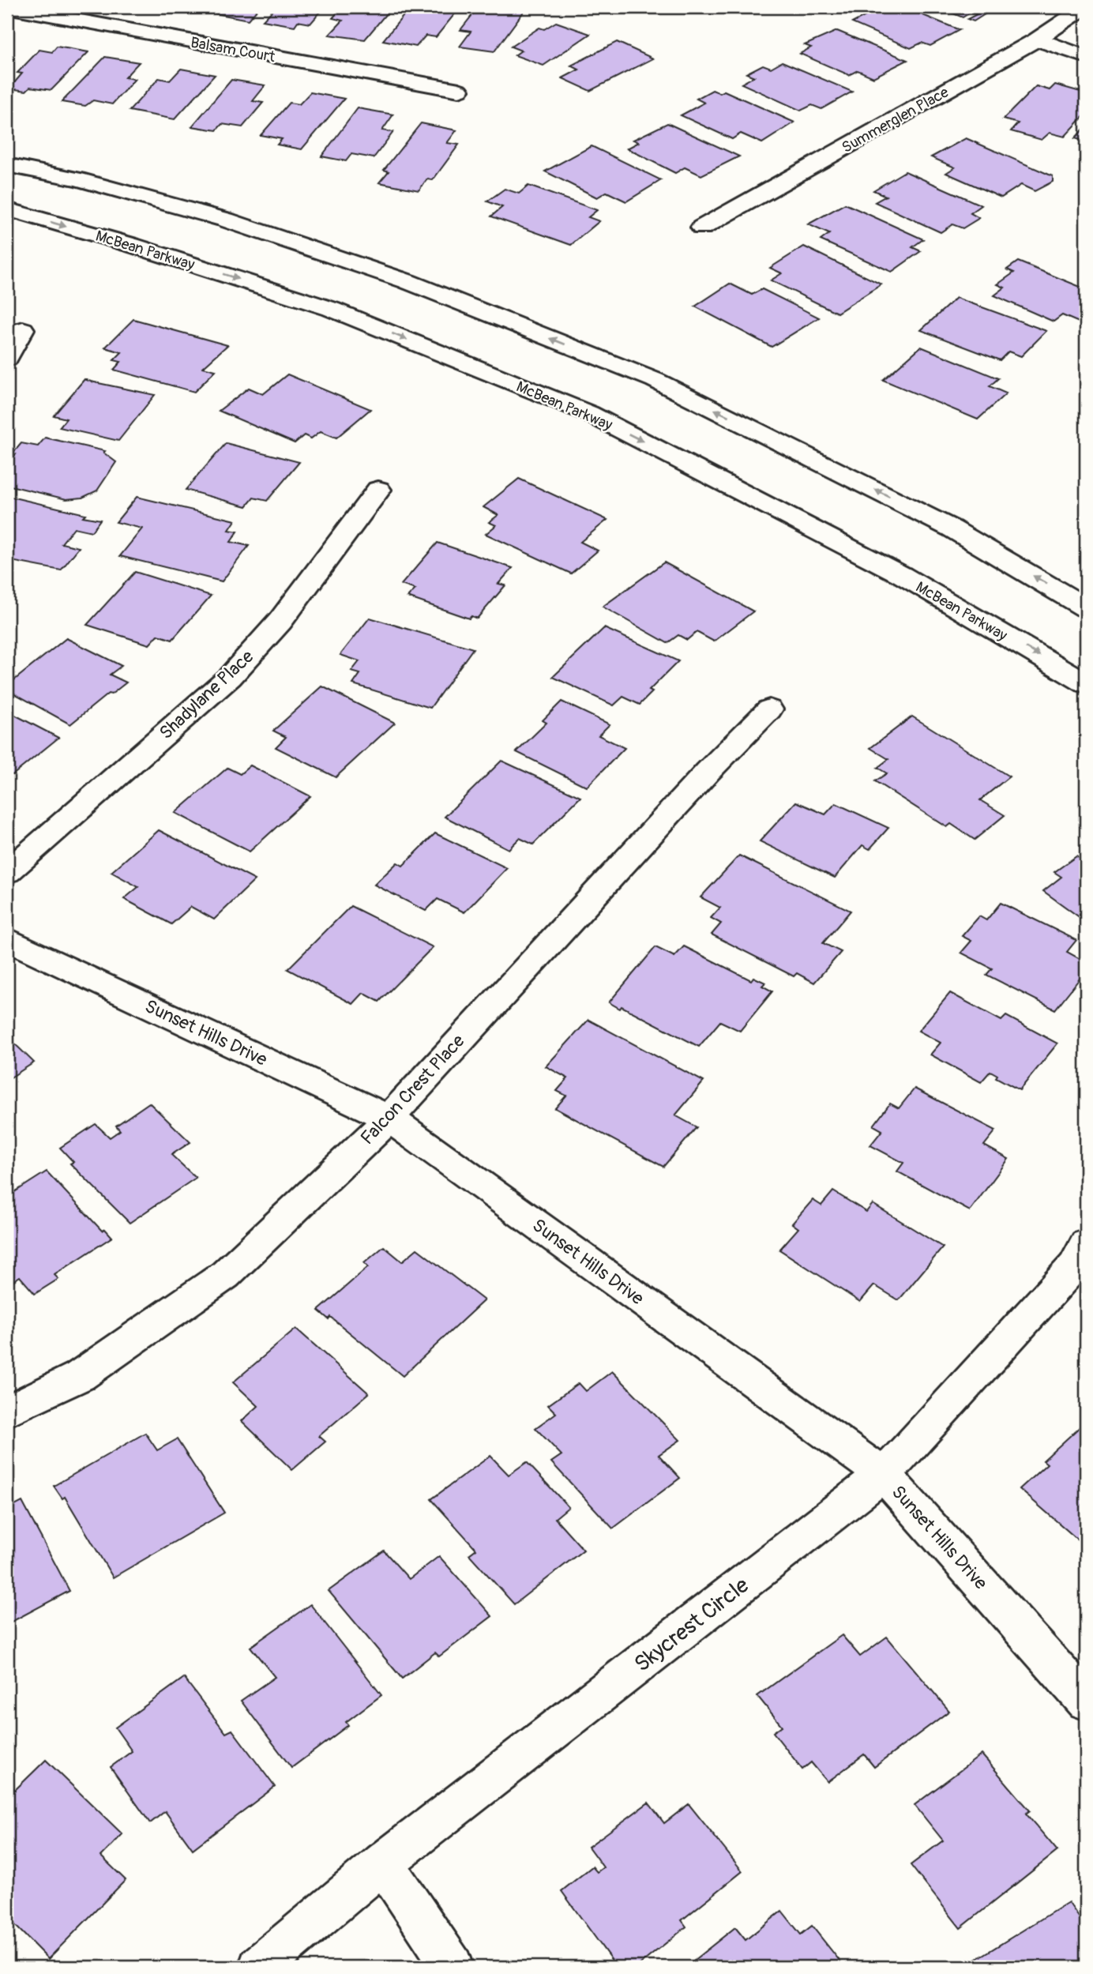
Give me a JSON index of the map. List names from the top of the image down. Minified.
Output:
{"streets":{"street":["Balsam Court","Summerglen Place","McBean Parkway","Shadylane Place","Sunset Hills Drive","Falcon Crest Place","Skycrest Circle"]},"crossings":[["Sunset Hills Drive","Falcon Crest Place"],["Sunset Hills Drive","Skycrest Circle"]]}
